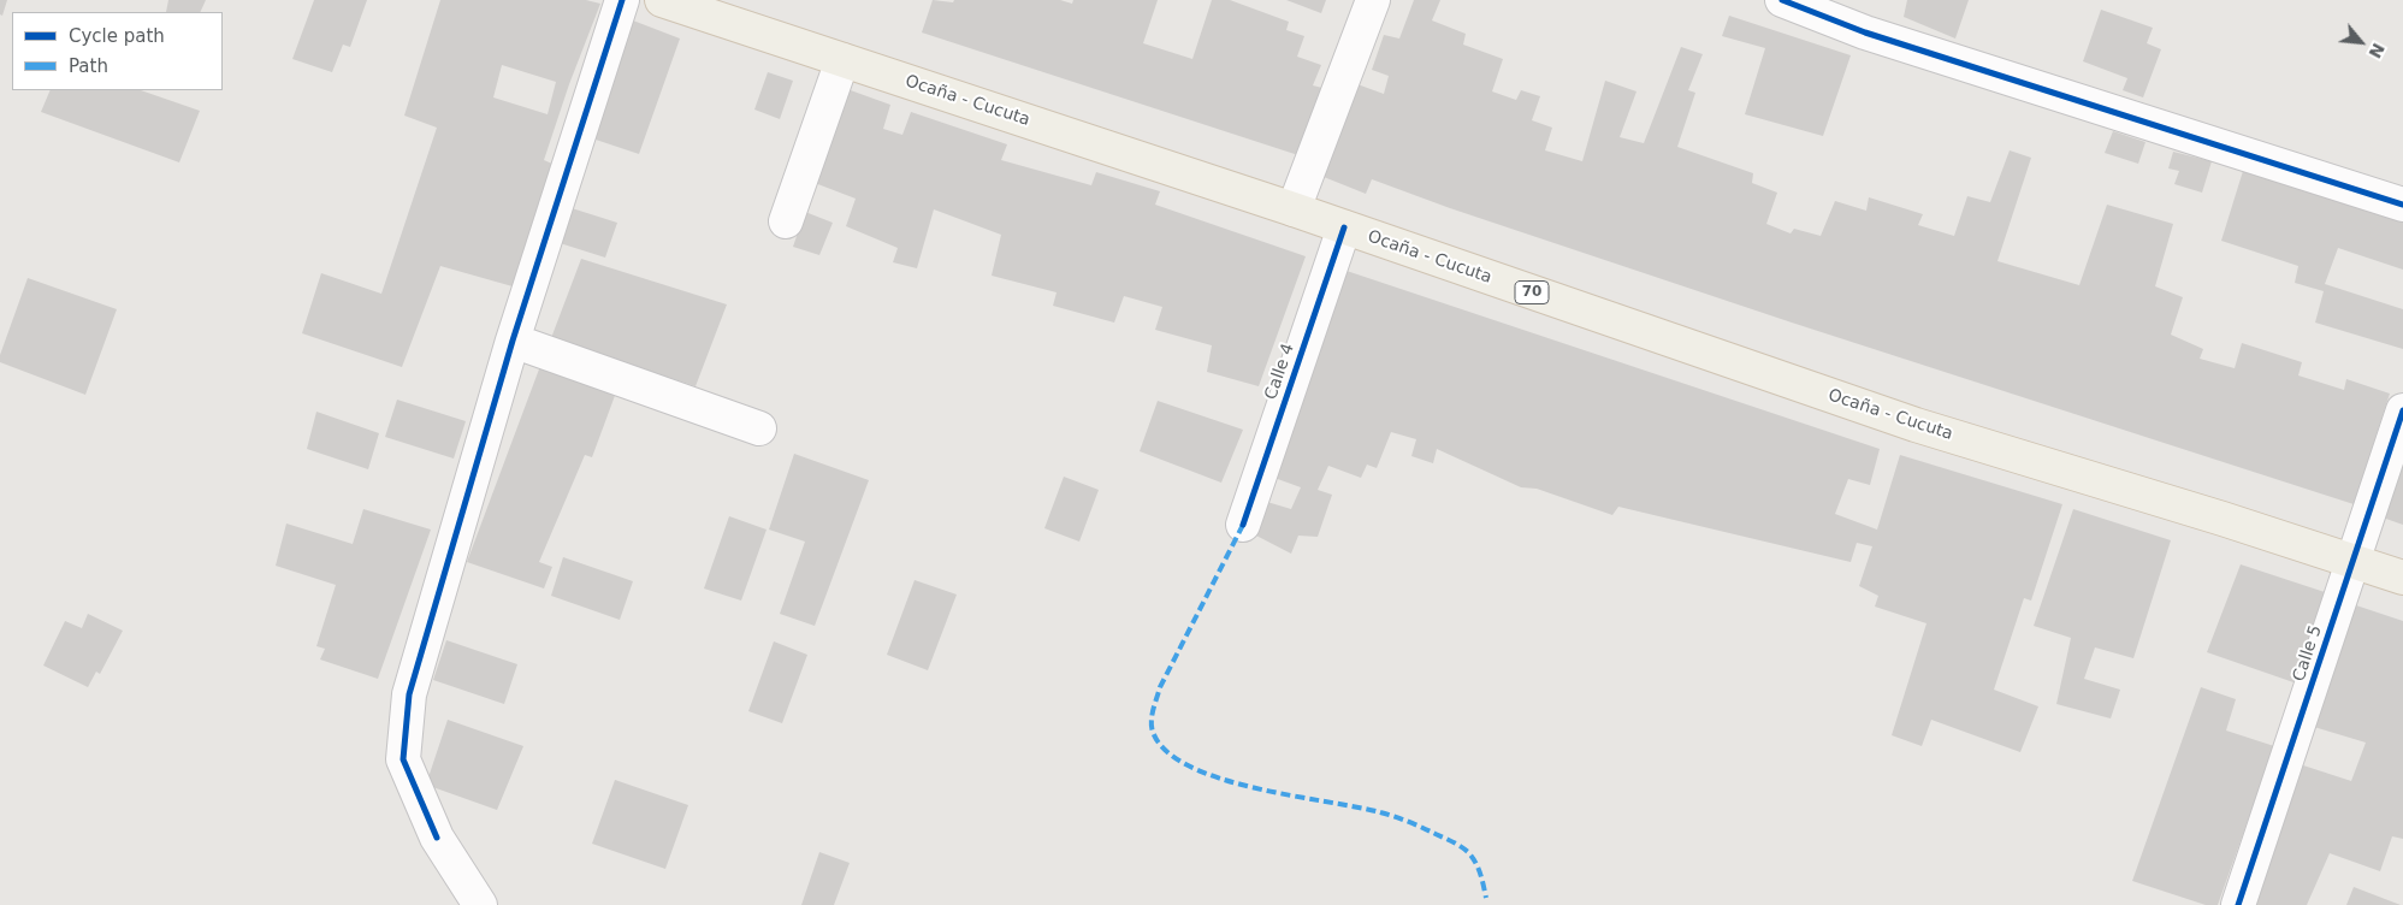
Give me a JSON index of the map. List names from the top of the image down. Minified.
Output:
{"streets":{"main road":["Ocaña - Cucuta","70"],"street":["Calle 4","Calle 5"]},"crossings":[["Ocaña - Cucuta","Calle 4"],["Ocaña - Cucuta","Calle 5"]],"legend":["Cycle path","Path"],"north":"bottom right"}
